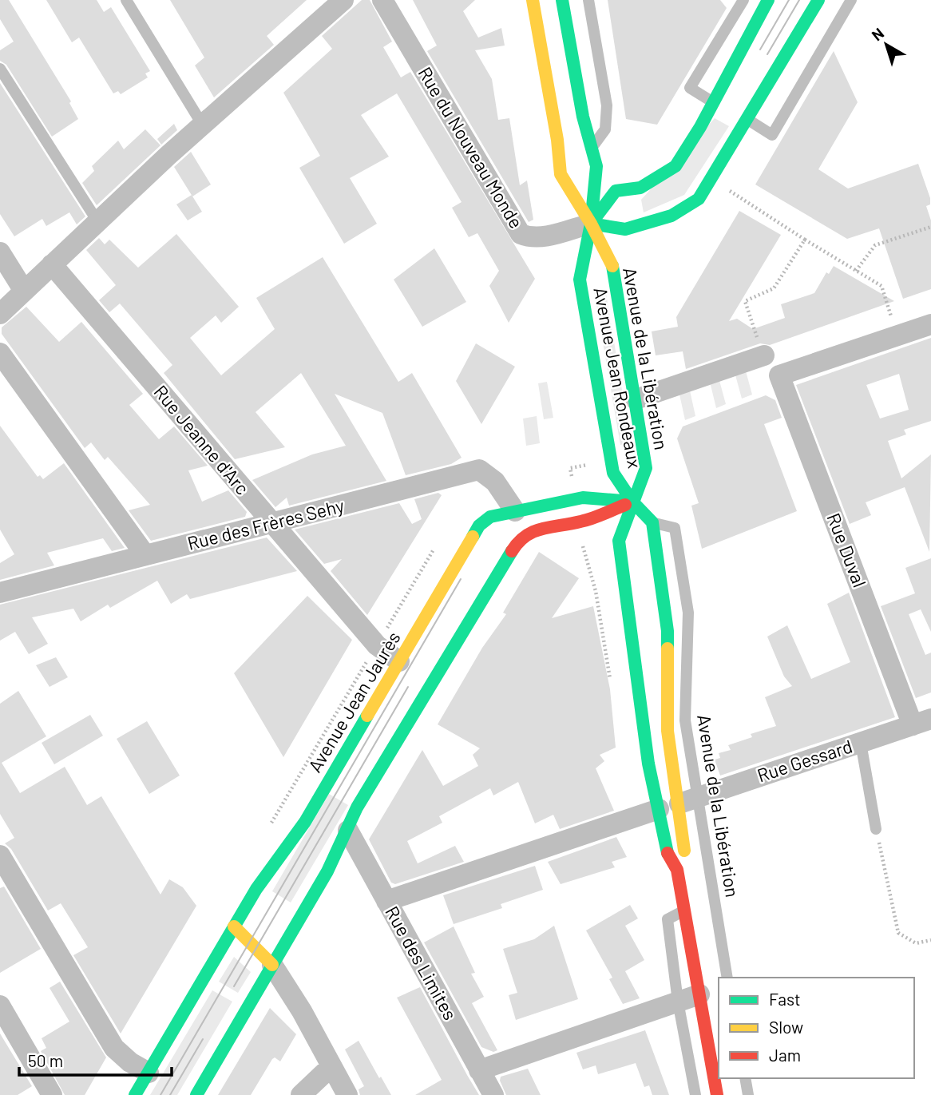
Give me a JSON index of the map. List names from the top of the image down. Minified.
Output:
{"streets":{"main road":["Avenue de la Libération","Avenue Jean Rondeaux","Avenue Jean Jaurès"],"street":["Rue du Nouveau Monde","Rue Jeanne d'Arc","Rue des Frères Sehy","Rue Duval","Rue Gessard","Rue des Limites"]},"crossings":[["Rue du Nouveau Monde","Avenue de la Libération"],["Rue du Nouveau Monde","Avenue Jean Rondeaux"],["Avenue de la Libération","Avenue Jean Rondeaux"],["Avenue de la Libération","Avenue Jean Jaurès"],["Avenue de la Libération","Rue Gessard"],["Avenue Jean Rondeaux","Avenue Jean Jaurès"],["Rue Jeanne d'Arc","Rue des Frères Sehy"],["Rue Jeanne d'Arc","Avenue Jean Jaurès"],["Rue des Frères Sehy","Avenue Jean Jaurès"],["Rue Duval","Rue Gessard"]],"legend":["Fast","Slow","Jam"],"scale_bar":"50 m","north":"top left"}
